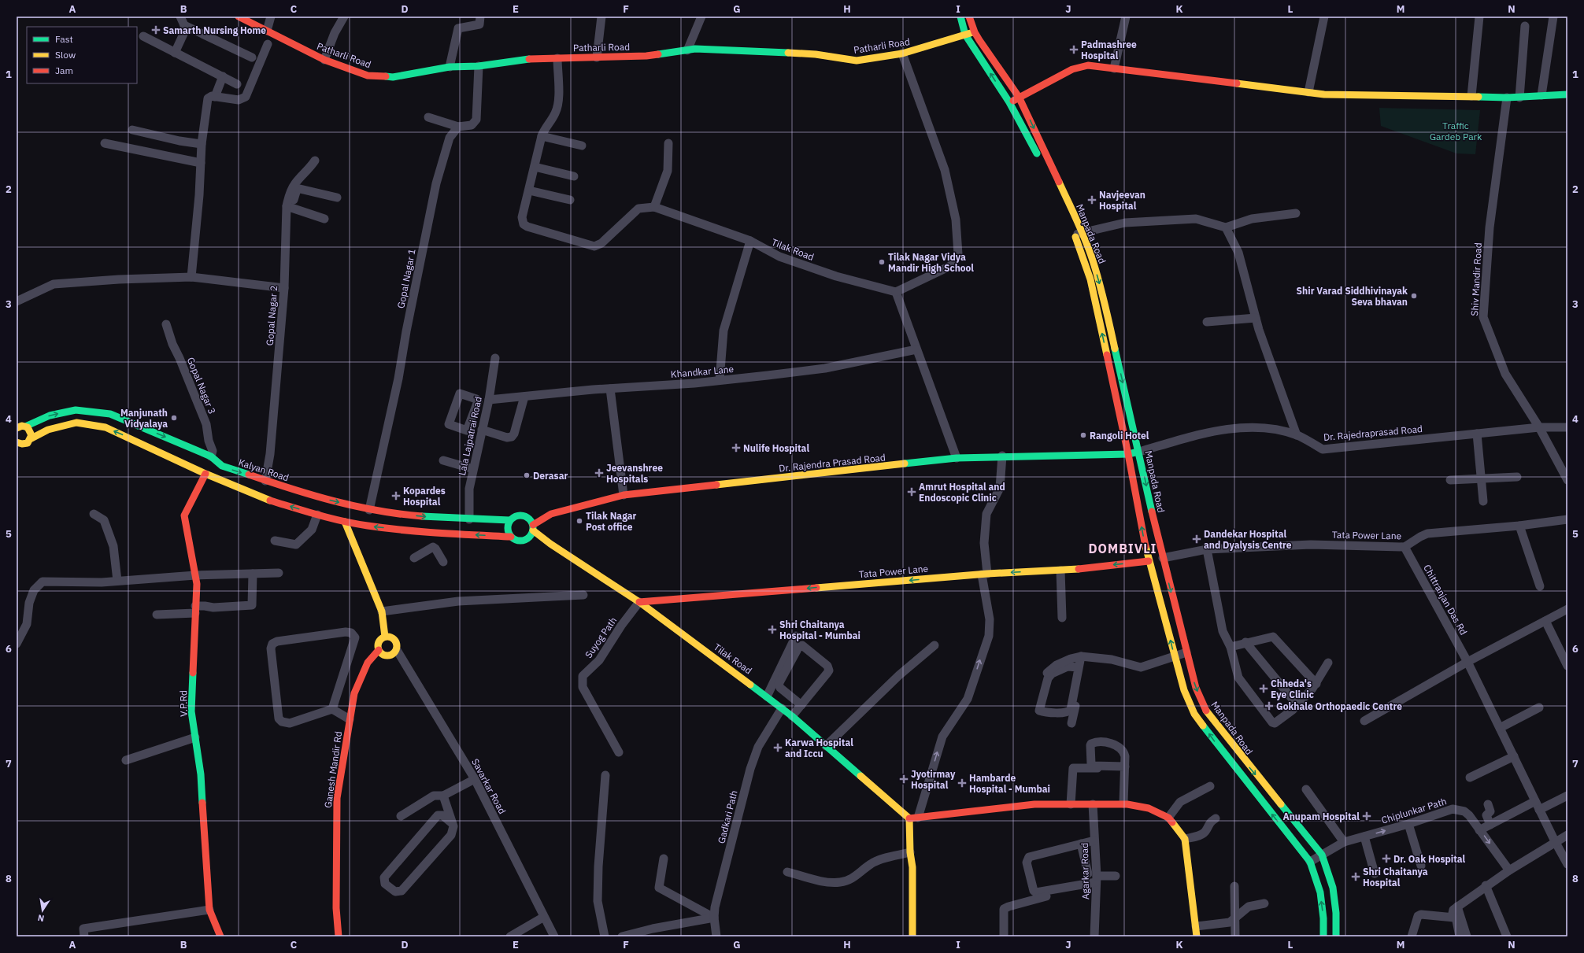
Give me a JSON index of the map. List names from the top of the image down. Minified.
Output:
{"streets":{"street":["Patharli Road","Manpada Road","Tilak Road","Gopal Nagar 1","Shiv Mandir Road","Gopal Nagar 2","Khandkar Lane","Gopal Nagar 3","Dr. Rajedraprasad Road","Lala Lajpatrai Road","Dr. Rajendra Prasad Road","Kalyan Road","Tata Power Lane","Chittranjan Das Rd","Suyog Path","V.P.Rd","Ganesh Mandir Rd","Savarkar Road","Chiplunkar Path","Gadkari Path","Agarkar Road"]},"crossings":[["Patharli Road","Manpada Road"],["Manpada Road","Dr. Rajedraprasad Road"],["Manpada Road","Dr. Rajendra Prasad Road"],["Manpada Road","Tata Power Lane"],["Manpada Road","Chiplunkar Path"],["Tilak Road","Dr. Rajendra Prasad Road"],["Tilak Road","Kalyan Road"],["Tilak Road","Tata Power Lane"],["Tilak Road","Suyog Path"],["Tilak Road","Gadkari Path"],["Gopal Nagar 1","Kalyan Road"],["Shiv Mandir Road","Dr. Rajedraprasad Road"],["Gopal Nagar 2","Kalyan Road"],["Khandkar Lane","Lala Lajpatrai Road"],["Gopal Nagar 3","Kalyan Road"],["Dr. Rajedraprasad Road","Dr. Rajendra Prasad Road"],["Lala Lajpatrai Road","Kalyan Road"],["Dr. Rajendra Prasad Road","Kalyan Road"],["Tata Power Lane","Chittranjan Das Rd"],["Tata Power Lane","Suyog Path"],["Ganesh Mandir Rd","Savarkar Road"]],"one_way":["Tata Power Lane"],"districts":["DOMBIVLI"],"parks":["Traffic Gardeb Park"],"places":{"health":["Samarth Nursing Home","Padmashree Hospital","Navjeevan Hospital","Nulife Hospital","Jeevanshree Hospitals","Amrut Hospital and Endoscopic Clinic","Kopardes Hospital","Dandekar Hospital and Dyalysis Centre","Shri Chaitanya Hospital - Mumbai","Chheda's Eye Clinic","Gokhale Orthopaedic Centre","Karwa Hospital and Iccu","Jyotirmay Hospital","Hambarde Hospital - Mumbai","Anupam Hospital","Dr. Oak Hospital","Shri Chaitanya Hospital"],"other":["Tilak Nagar Vidya Mandir High School","Shir Varad Siddhivinayak Seva bhavan","Manjunath Vidyalaya","Rangoli Hotel","Derasar","Tilak Nagar Post office"]},"legend":["Fast","Slow","Jam"],"north":"bottom","grid":{"columns":["A","B","C","D","E","F","G","H","I","J","K","L","M","N"],"rows":["1","2","3","4","5","6","7","8"]}}
